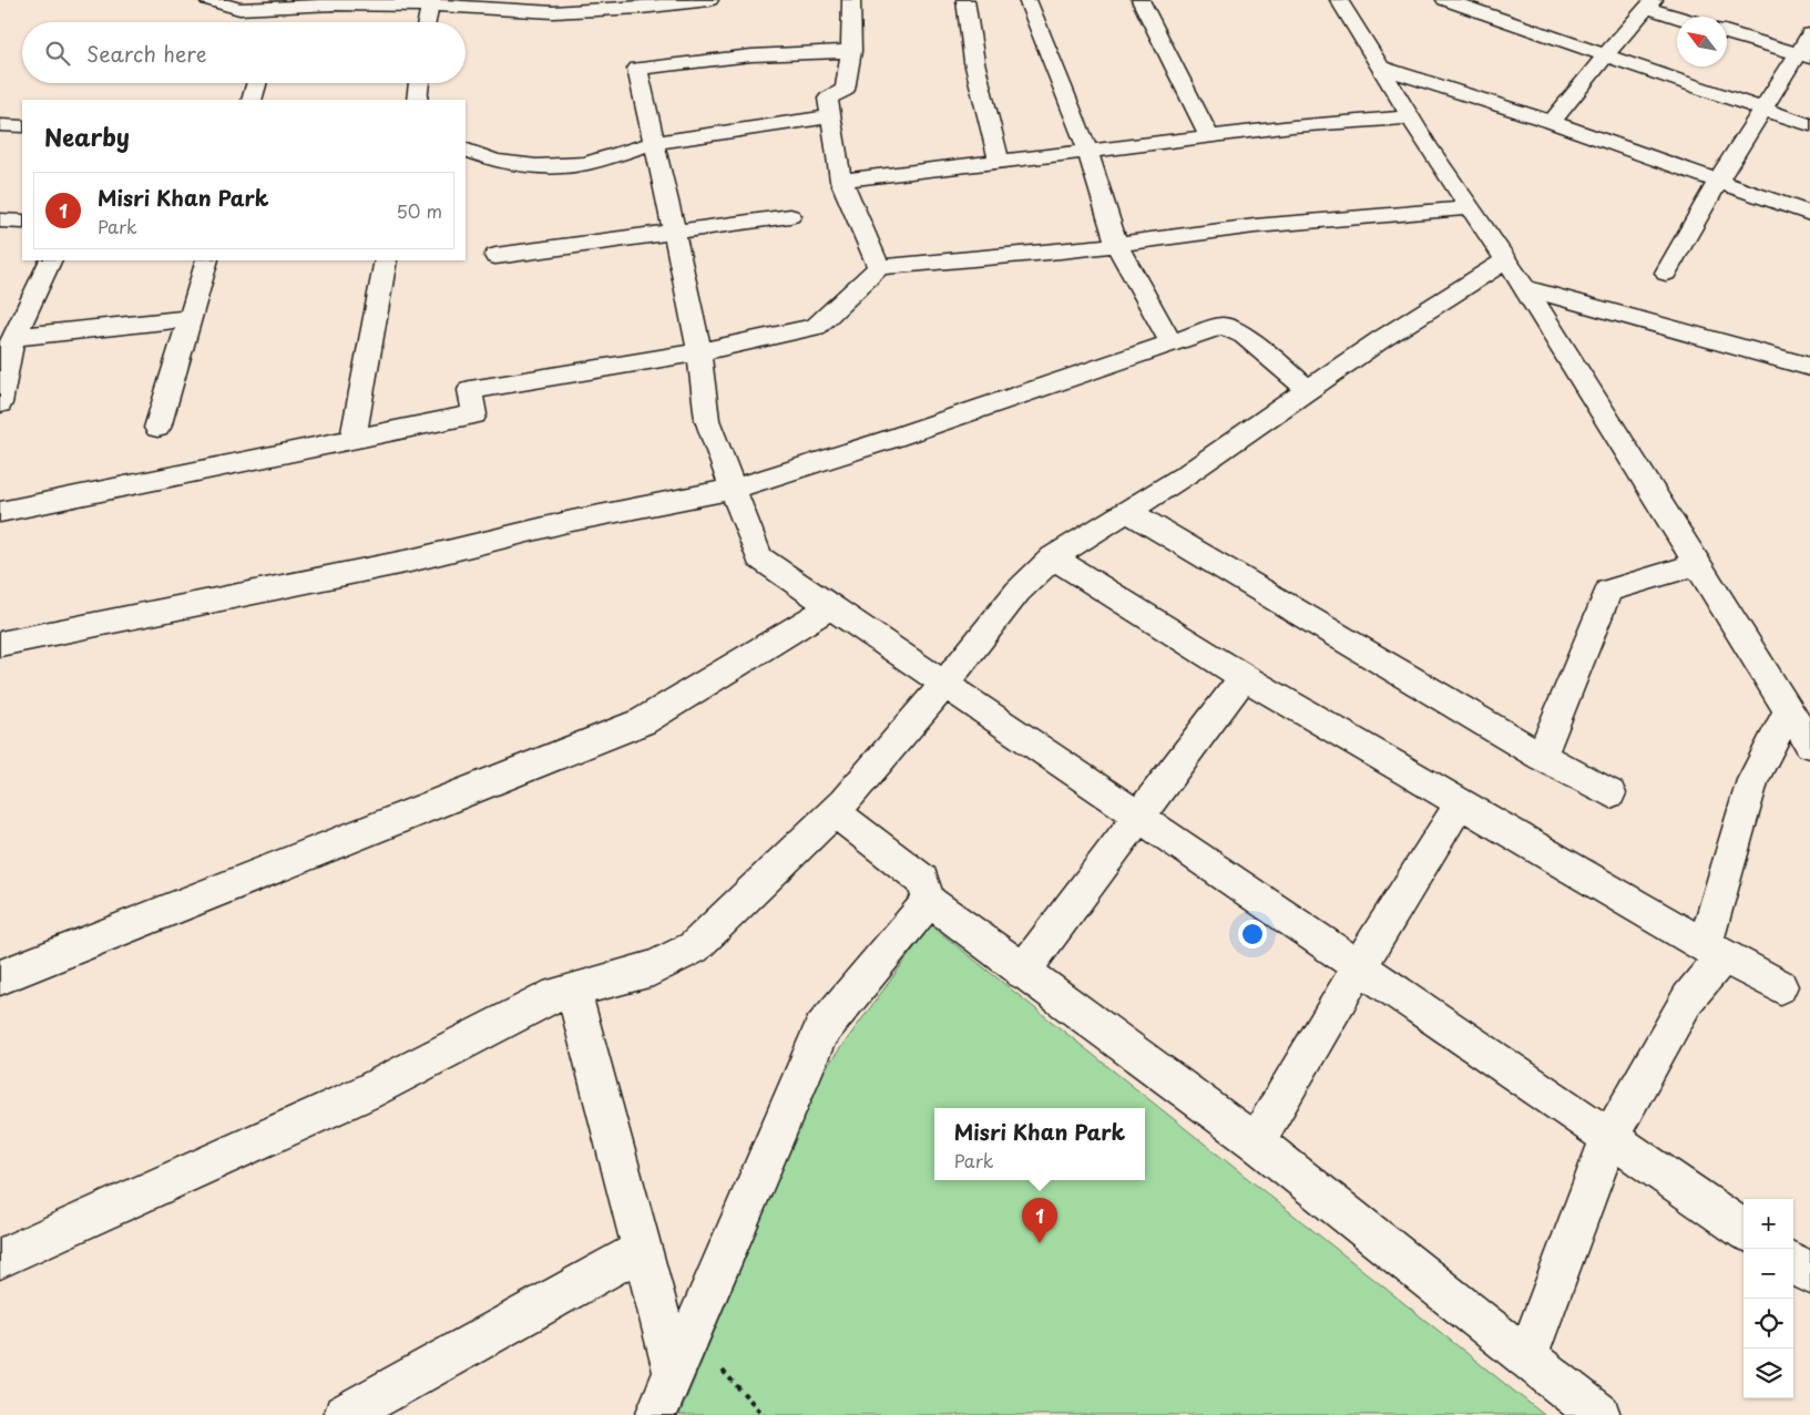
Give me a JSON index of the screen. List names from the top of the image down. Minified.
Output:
{"north":"top left","page":{"search":"Search here","heading":"Nearby","list":[{"mark":"1","name":"Misri Khan Park","note":"Park","value":"50 m"}],"popup":["Misri Khan Park","Park"],"pins":"1","map_buttons":["+","−"]}}
